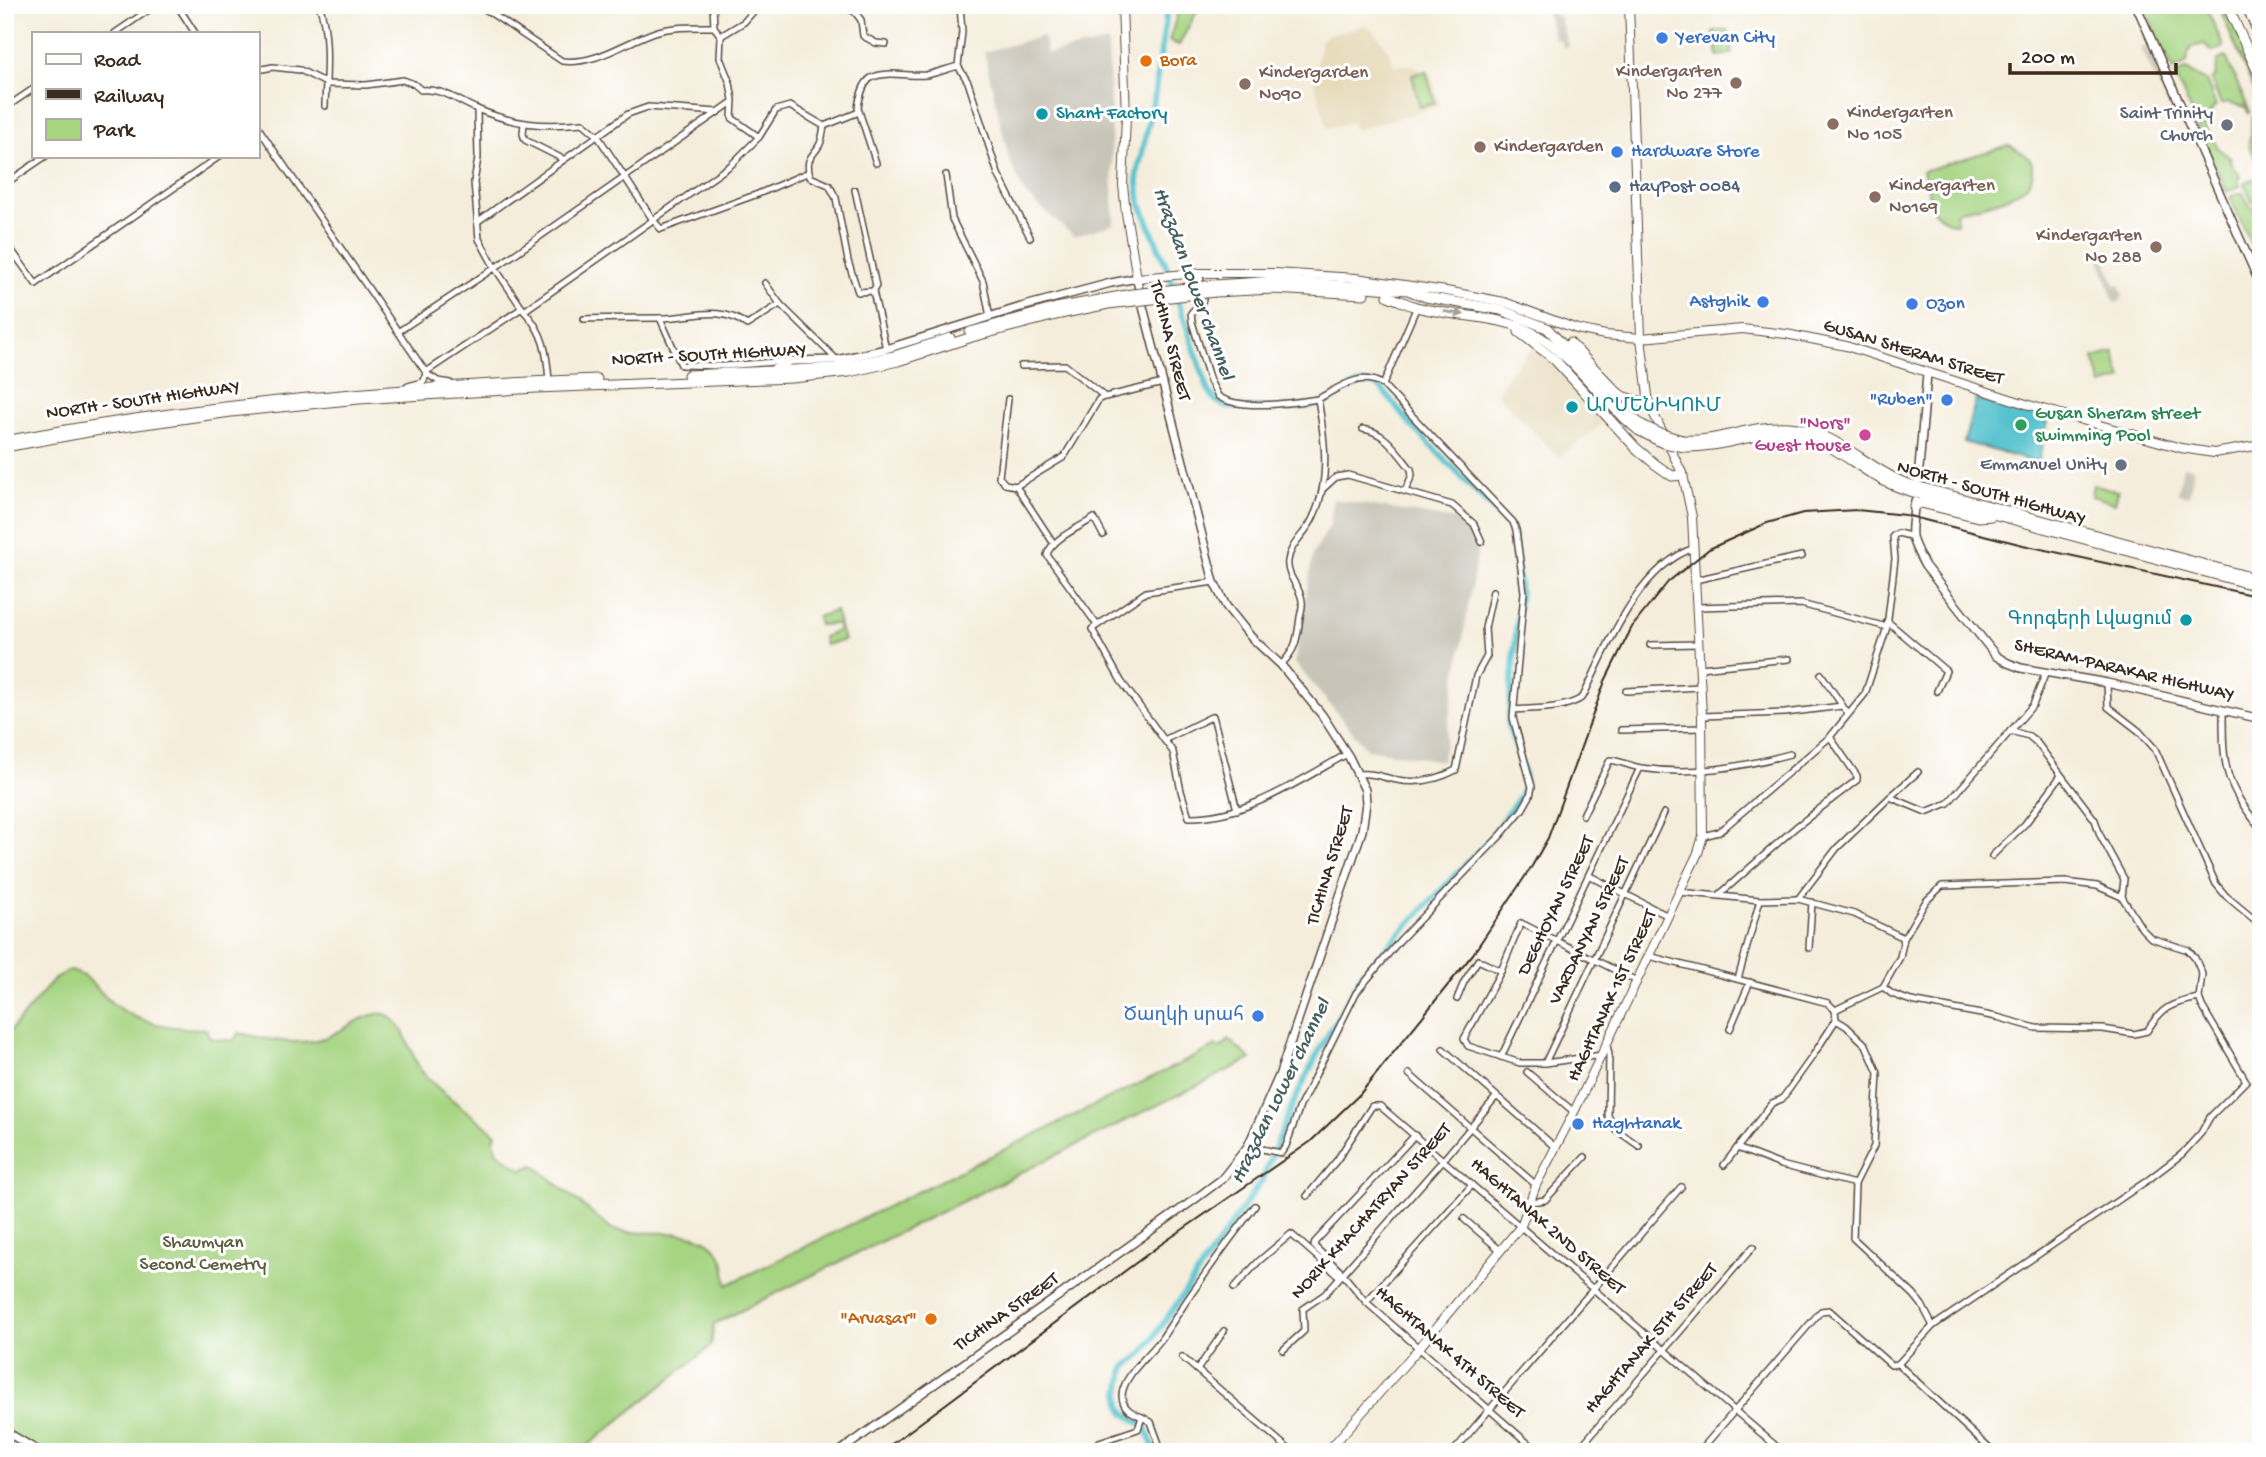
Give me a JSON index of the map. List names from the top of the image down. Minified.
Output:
{"streets":{"main road":["TICHINA STREET","GUSAN SHERAM STREET","NORTH - SOUTH HIGHWAY","HAGHTANAK 1ST STREET"],"street":["SHERAM-PARAKAR HIGHWAY","DEGHOYAN STREET","VARDANYAN STREET","NORIK KHACHATRYAN STREET","HAGHTANAK 2ND STREET","HAGHTANAK 5TH STREET","HAGHTANAK 4TH STREET"]},"crossings":[["TICHINA STREET","GUSAN SHERAM STREET"],["GUSAN SHERAM STREET","NORTH - SOUTH HIGHWAY"],["GUSAN SHERAM STREET","HAGHTANAK 1ST STREET"],["HAGHTANAK 1ST STREET","HAGHTANAK 2ND STREET"],["HAGHTANAK 1ST STREET","HAGHTANAK 4TH STREET"],["NORIK KHACHATRYAN STREET","HAGHTANAK 2ND STREET"],["NORIK KHACHATRYAN STREET","HAGHTANAK 4TH STREET"],["HAGHTANAK 2ND STREET","HAGHTANAK 5TH STREET"]],"water":["Hrazdan Lower channel"],"parks":["Shaumyan Second Cemetry"],"places":["Yerevan City","Bora","Kindergarten No 277","Kindergarden No90","Shant Factory","Kindergarten No 105","Saint Trinity Church","Kindergarden","Hardware Store","HayPost 0084","Kindergarten No169","Kindergarten No 288","Astghik","Ozon","\"Ruben\"","ԱՐՄԵՆԻԿՈՒՄ","Gusan Sheram street swimming Pool","\"Nors\" Guest House","Emmanuel Unity","Գորգերի Լվացում","Ծաղկի սրահ","Haghtanak","\"Arvasar\""],"legend":["Road","Railway","Park"],"scale_bar":"200 m"}
